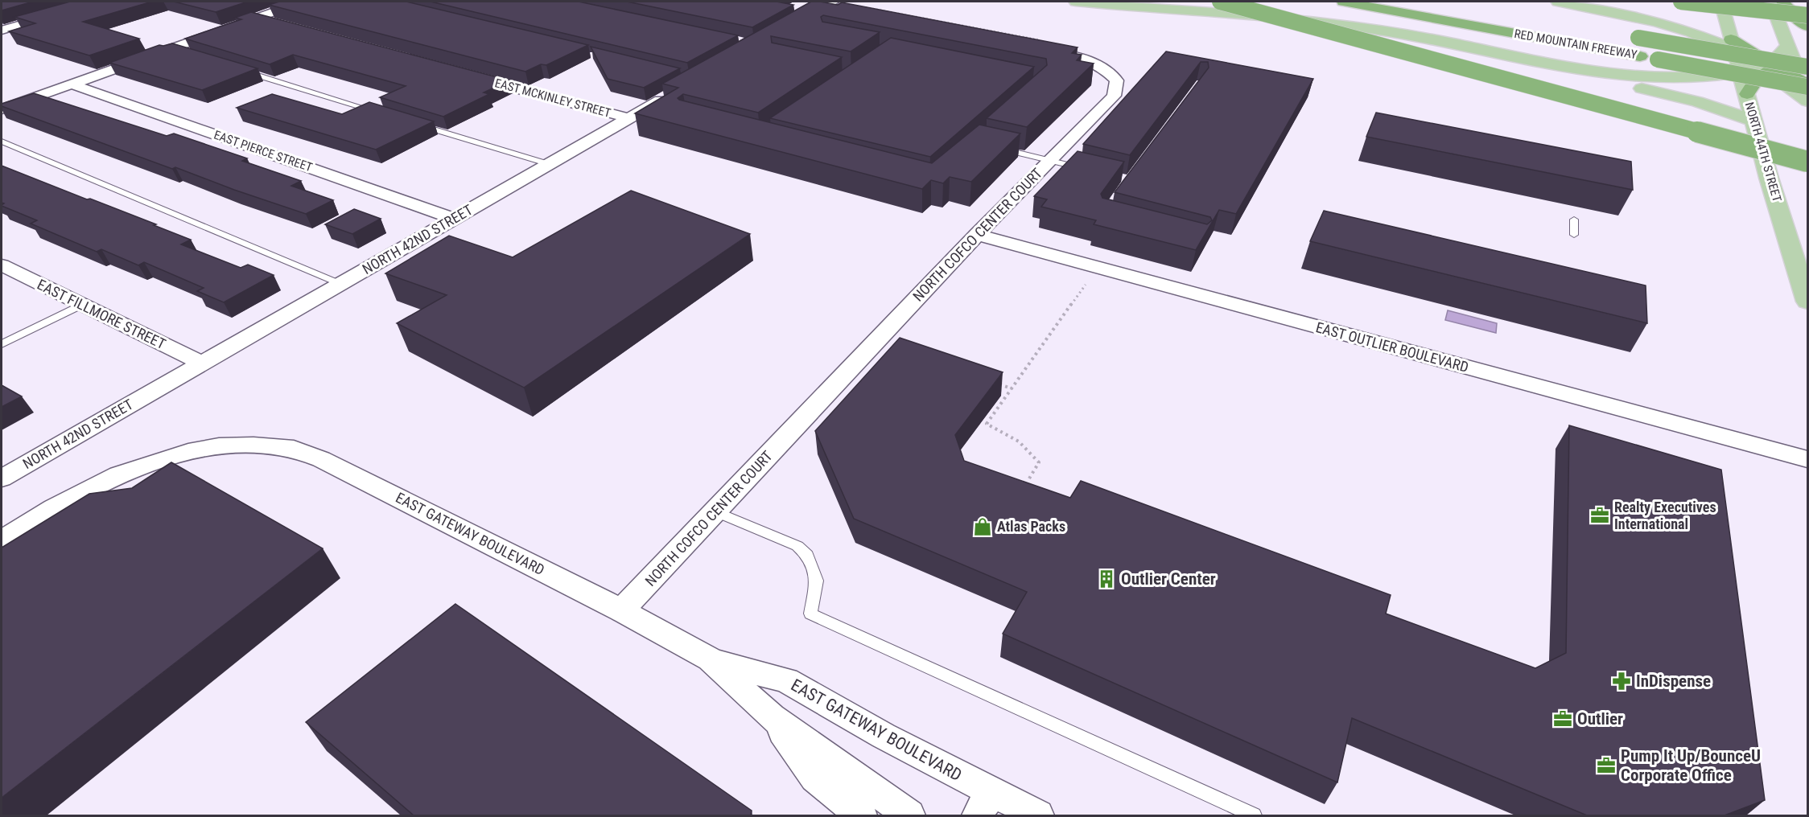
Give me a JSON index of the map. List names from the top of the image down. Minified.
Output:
{"streets":{"highway":["RED MOUNTAIN FREEWAY"],"main road":["NORTH 44TH STREET"],"street":["EAST MCKINLEY STREET","EAST PIERCE STREET","NORTH COFCO CENTER COURT","NORTH 42ND STREET","EAST FILLMORE STREET","EAST OUTLIER BOULEVARD","EAST GATEWAY BOULEVARD"]},"crossings":[["EAST MCKINLEY STREET","NORTH 42ND STREET"],["EAST PIERCE STREET","NORTH 42ND STREET"],["NORTH COFCO CENTER COURT","EAST OUTLIER BOULEVARD"],["NORTH COFCO CENTER COURT","EAST GATEWAY BOULEVARD"],["NORTH 42ND STREET","EAST FILLMORE STREET"]],"places":{"office":["Realty Executives International","Outlier","Pump It Up/BounceU Corporate Office"],"shop":["Atlas Packs"],"building":["Outlier Center"],"pharmacy":["InDispense"]}}
